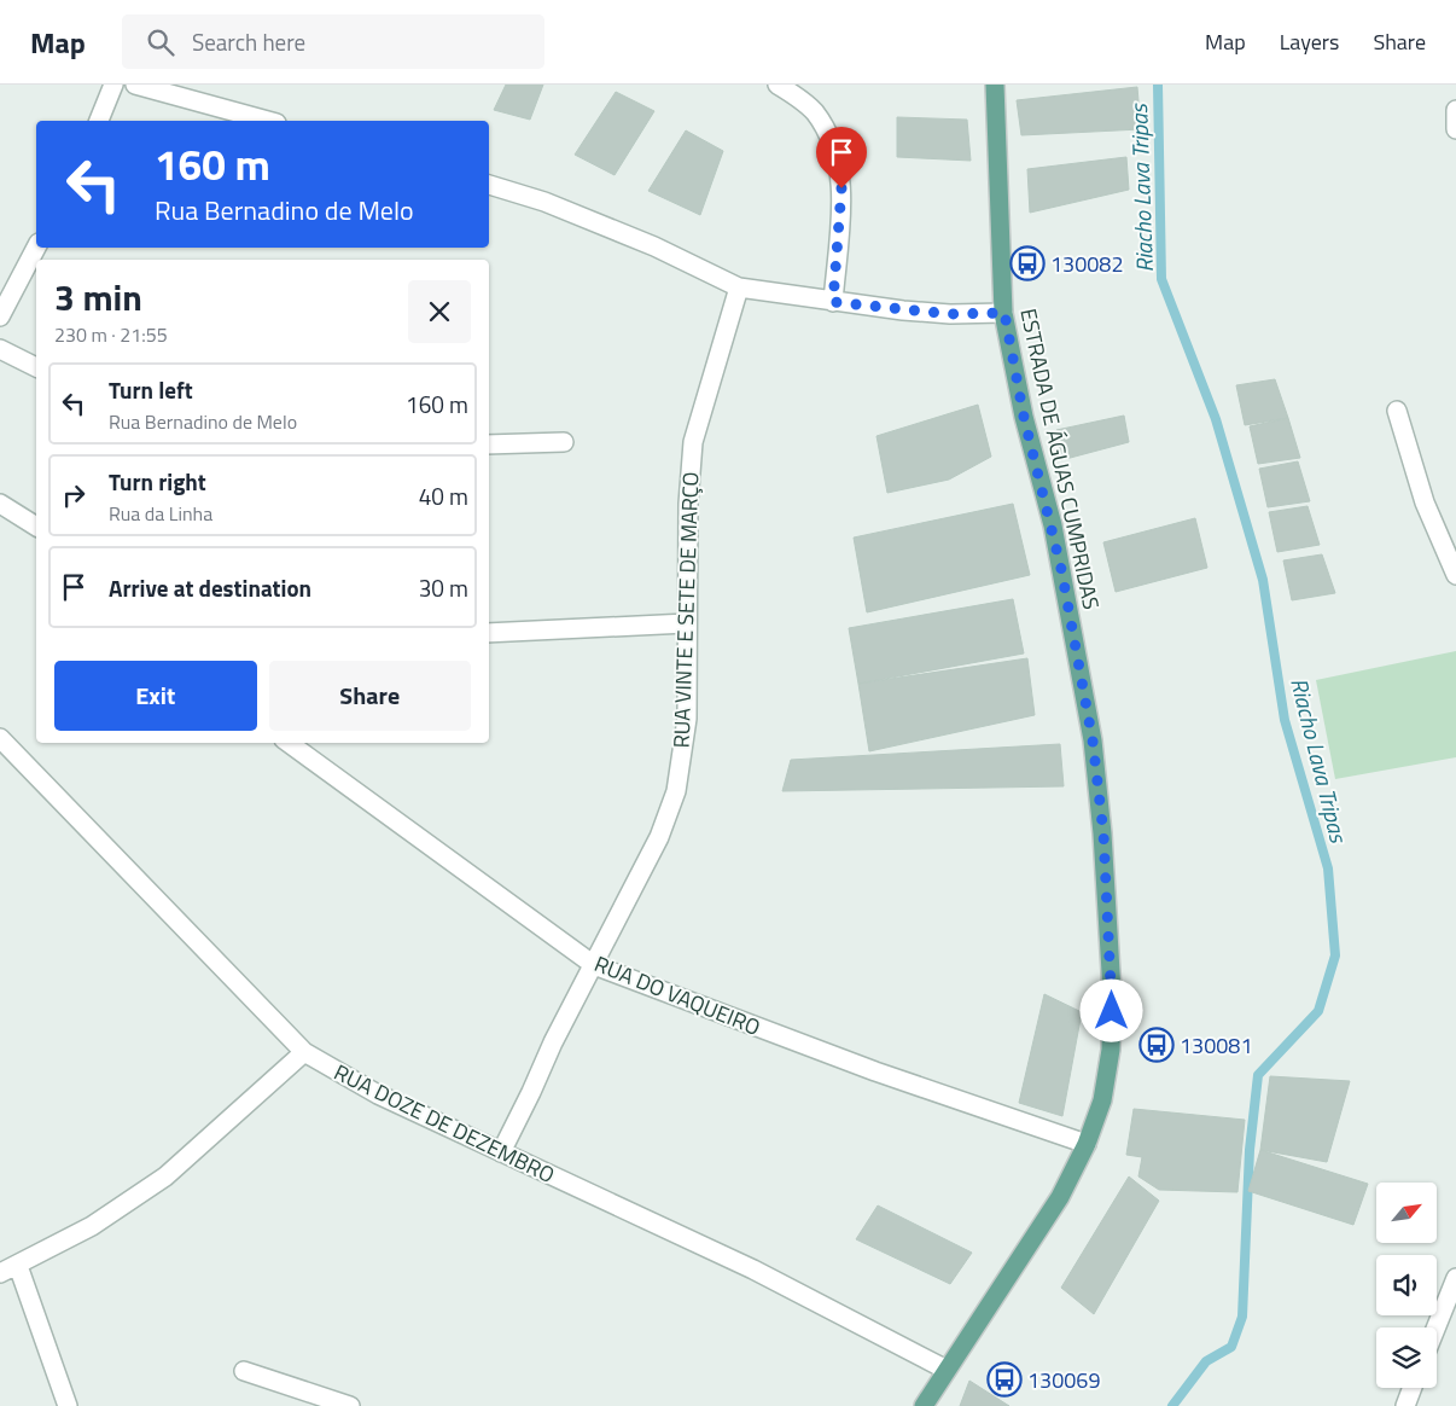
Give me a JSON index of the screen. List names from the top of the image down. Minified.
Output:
{"streets":{"main road":["ESTRADA DE ÁGUAS CUMPRIDAS"],"street":["RUA VINTE E SETE DE MARÇO","RUA DO VAQUEIRO","RUA DOZE DE DEZEMBRO"]},"crossings":[["ESTRADA DE ÁGUAS CUMPRIDAS","RUA DO VAQUEIRO"],["ESTRADA DE ÁGUAS CUMPRIDAS","RUA DOZE DE DEZEMBRO"],["RUA VINTE E SETE DE MARÇO","RUA DO VAQUEIRO"],["RUA VINTE E SETE DE MARÇO","RUA DOZE DE DEZEMBRO"]],"water":["Riacho Lava Tripas"],"places":{"bus stop":["130082","130081","130069"]},"north":"top right","page":{"header":"Map","search":"Search here","nav":["Map","Layers","Share"],"turn":["160 m","Rua Bernadino de Melo"],"heading":["3 min","230 m · 21:55"],"list":[{"name":"Turn left","note":"Rua Bernadino de Melo","value":"160 m"},{"name":"Turn right","note":"Rua da Linha","value":"40 m"},{"name":"Arrive at destination","value":"30 m"}],"buttons":["Exit","Share"]}}
